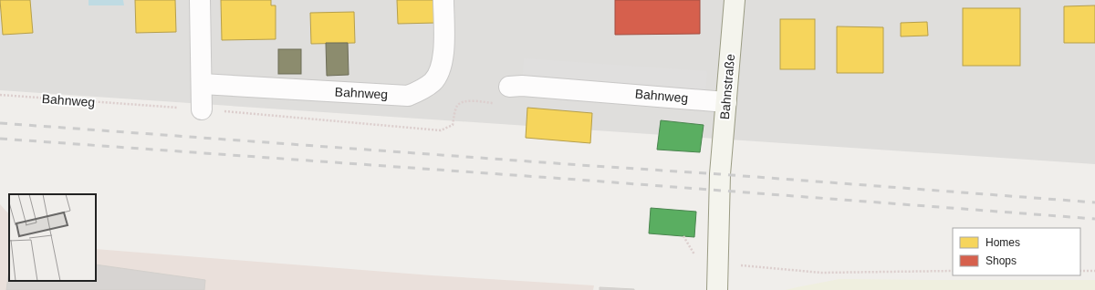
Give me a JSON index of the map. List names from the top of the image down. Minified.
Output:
{"streets":{"street":["Bahnstraße","Bahnweg"]},"crossings":[["Bahnstraße","Bahnweg"]],"legend":["Homes","Shops"]}
